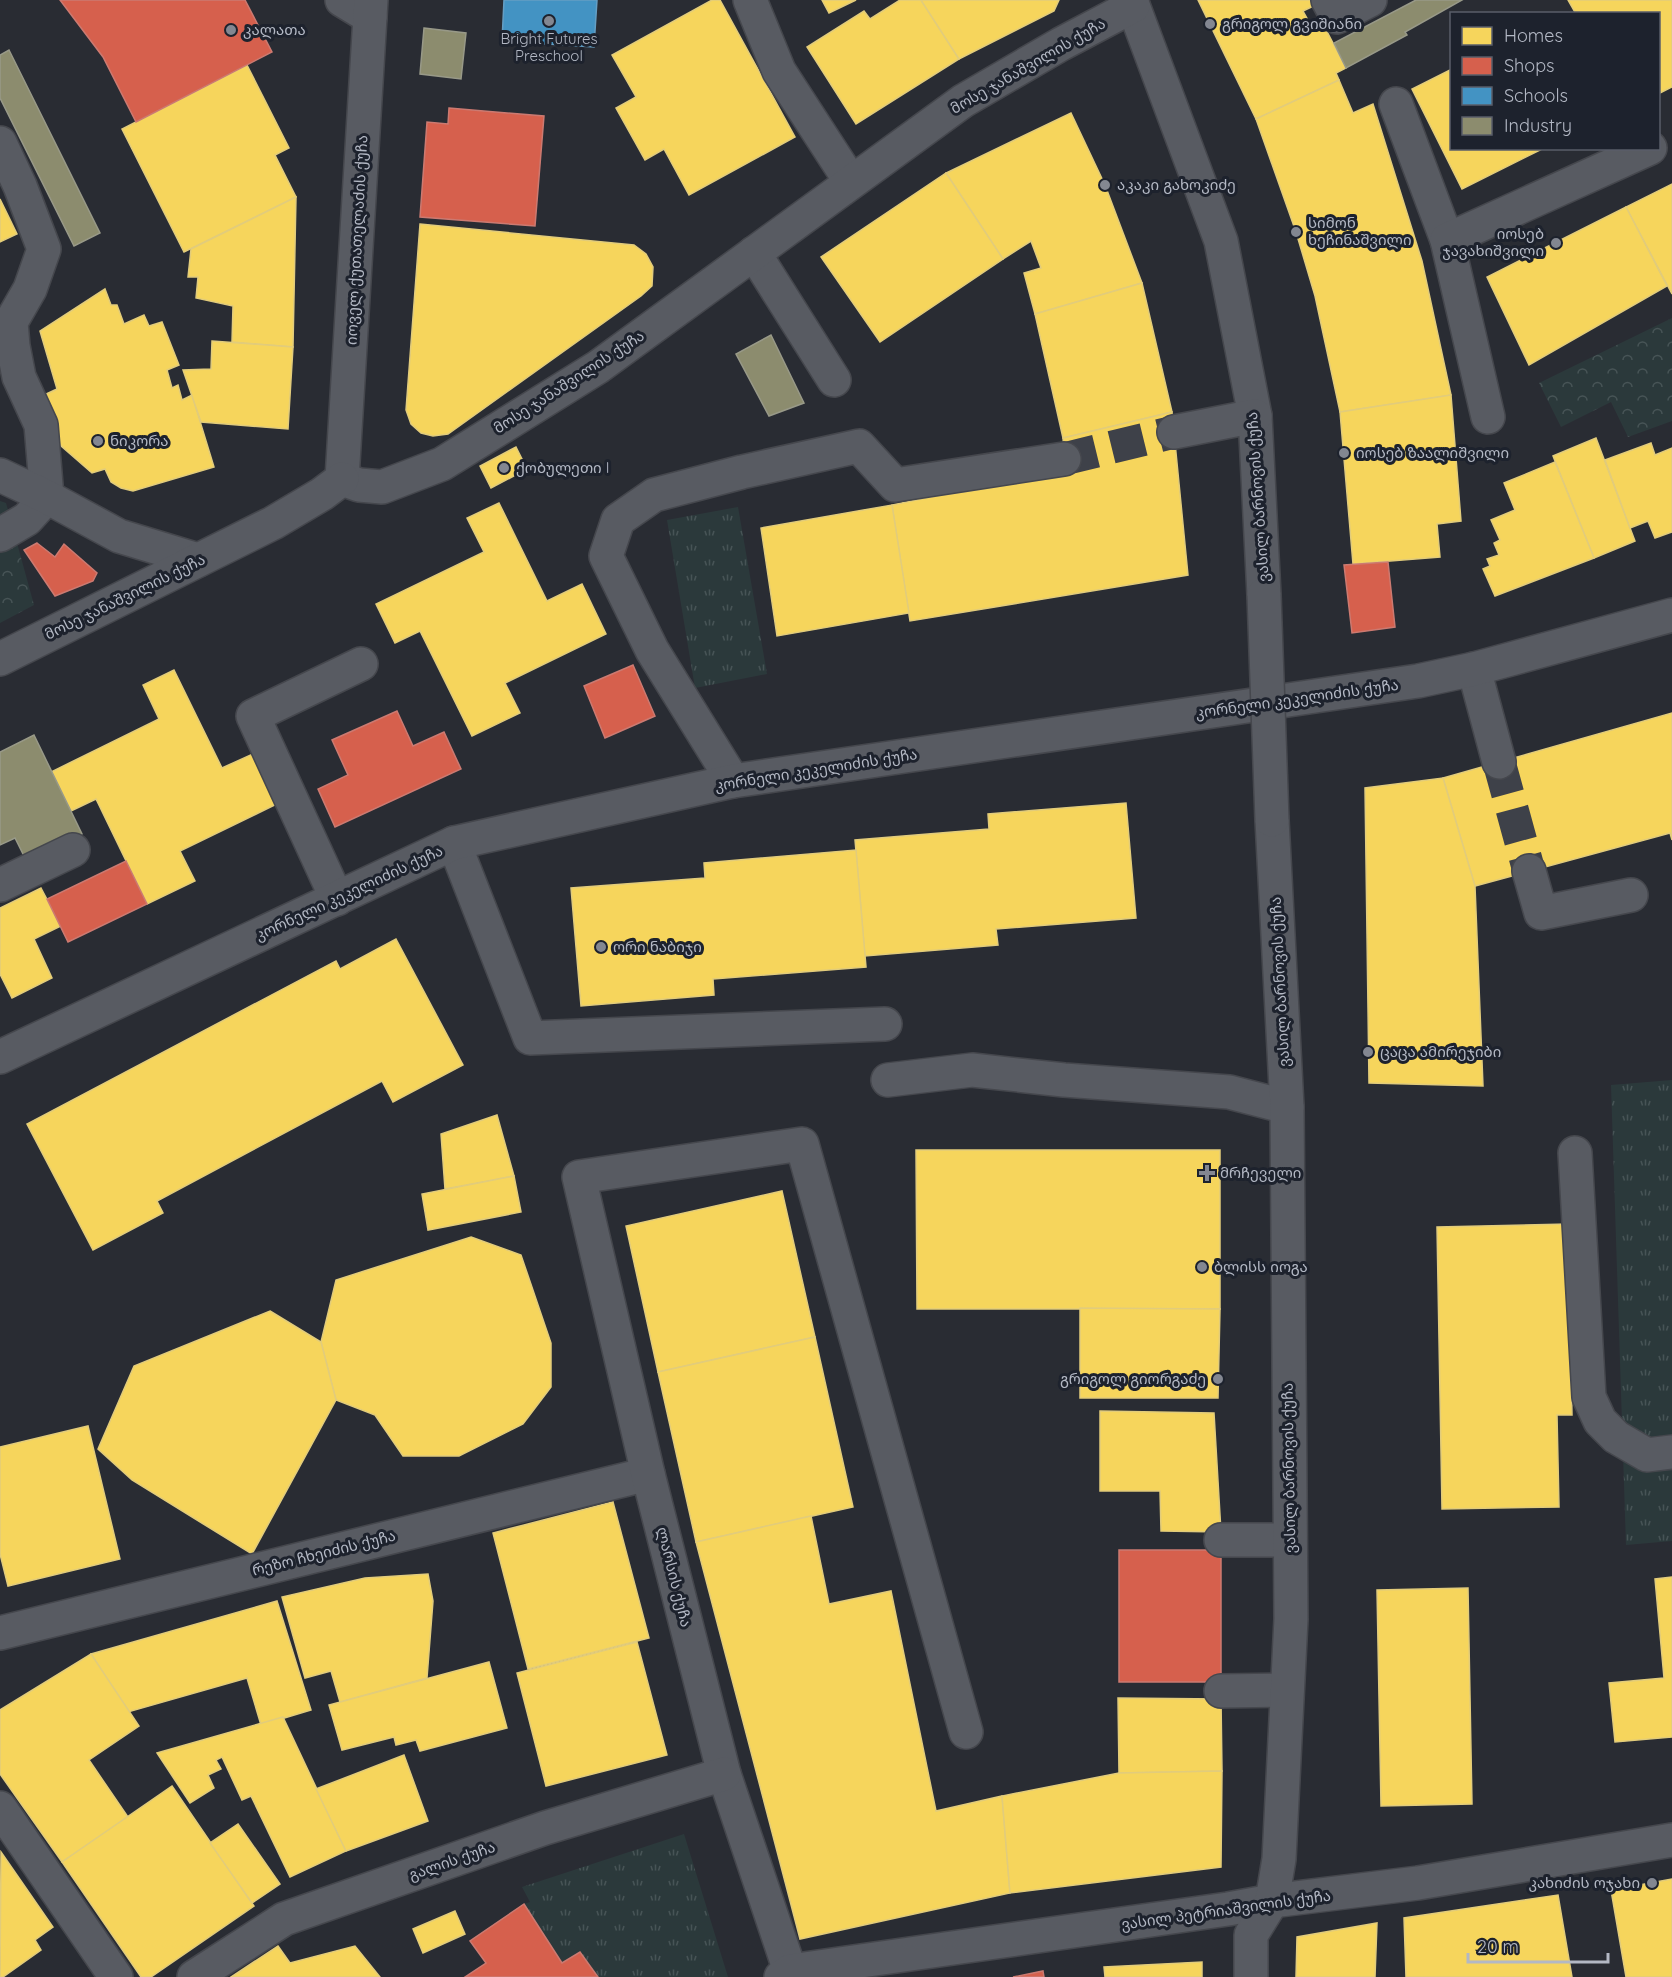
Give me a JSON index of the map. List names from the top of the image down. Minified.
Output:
{"streets":{"street":["მოსე ჯანაშვილის ქუჩა","იოველ ქუთათელაძის ქუჩა","ვასილ ბარნოვის ქუჩა","კორნელი კეკელიძის ქუჩა","რეზო ჩხეიძის ქუჩა","ლარსის ქუჩა","გალის ქუჩა","ვასილ პეტრიაშვილის ქუჩა"]},"crossings":[["მოსე ჯანაშვილის ქუჩა","იოველ ქუთათელაძის ქუჩა"],["მოსე ჯანაშვილის ქუჩა","ვასილ ბარნოვის ქუჩა"],["ვასილ ბარნოვის ქუჩა","ვასილ პეტრიაშვილის ქუჩა"],["რეზო ჩხეიძის ქუჩა","ლარსის ქუჩა"],["ლარსის ქუჩა","გალის ქუჩა"],["ლარსის ქუჩა","ვასილ პეტრიაშვილის ქუჩა"]],"places":{"other":["Bright Futures Preschool","გრიგოლ გვიშიანი","კალათა","აკაკი გახოკიძე","სიმონ ხეჩინაშვილი","იოსებ ჯავახიშვილი","ნიკორა","იოსებ ზაალიშვილი","ქობულეთი I","ორი ნაბიჯი","ცაცა ამირეჯიბი","ბლისს იოგა","გრიგოლ გიორგაძე","კახიძის ოჯახი"],"health":["მრჩეველი"]},"legend":["Homes","Shops","Schools","Industry"],"scale_bar":"20 m"}
